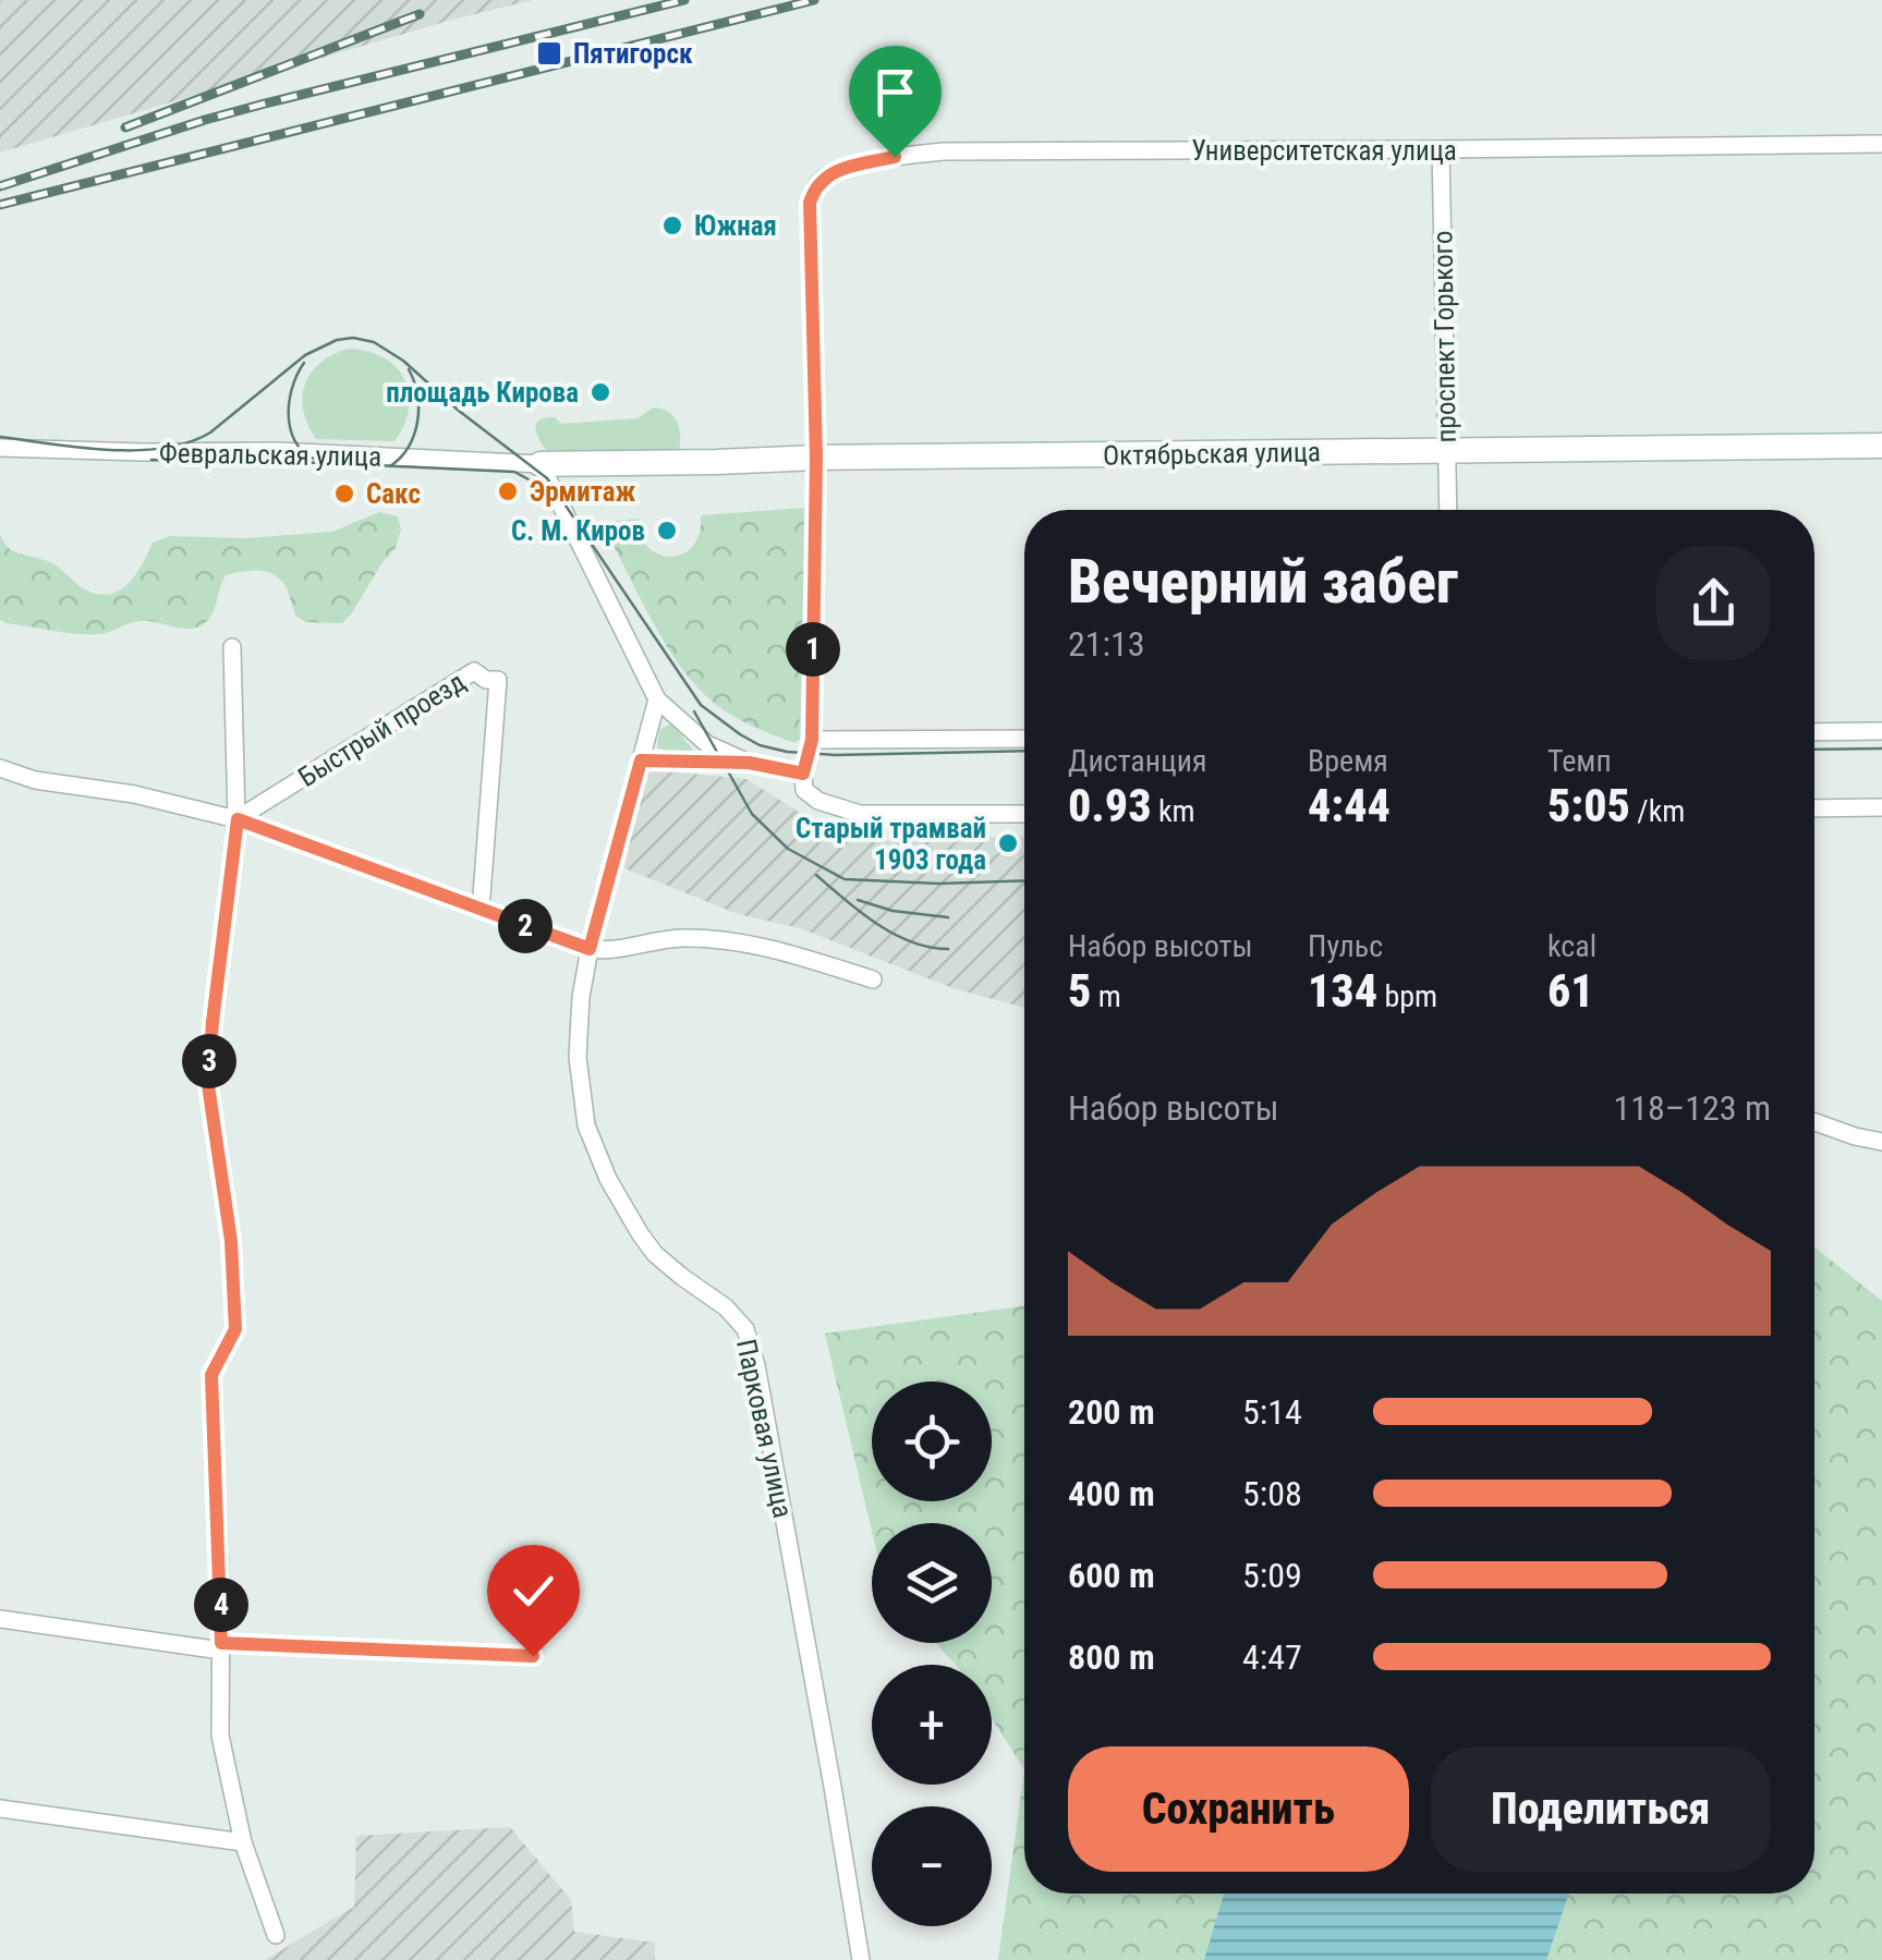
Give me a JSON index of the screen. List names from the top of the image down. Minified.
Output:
{"streets":{"street":["Университетская улица","проспект Горького","Октябрьская улица","Февральская улица","Быстрый проезд","Парковая улица"]},"crossings":[["Университетская улица","проспект Горького"],["Университетская улица","Октябрьская улица"],["проспект Горького","Октябрьская улица"],["Октябрьская улица","Февральская улица"]],"places":{"transit":["Пятигорск"],"other":["Южная","площадь Кирова","Эрмитаж","Сакс","С. М. Киров","Старый трамвай 1903 года"]},"page":{"heading":["Вечерний забег","21:13"],"pins":["1","2","3","4"],"stats":[["Дистанция","0.93 km"],["Время","4:44"],["Темп","5:05 /km"],["Набор высоты","5 m"],["Пульс","134 bpm"],["kcal","61"]],"chart":["Набор высоты","118–123 m"],"list":[{"name":"200 m","note":"5:14"},{"name":"400 m","note":"5:08"},{"name":"600 m","note":"5:09"},{"name":"800 m","note":"4:47"}],"map_buttons":["+","−"],"buttons":["Сохранить","Поделиться"]}}
